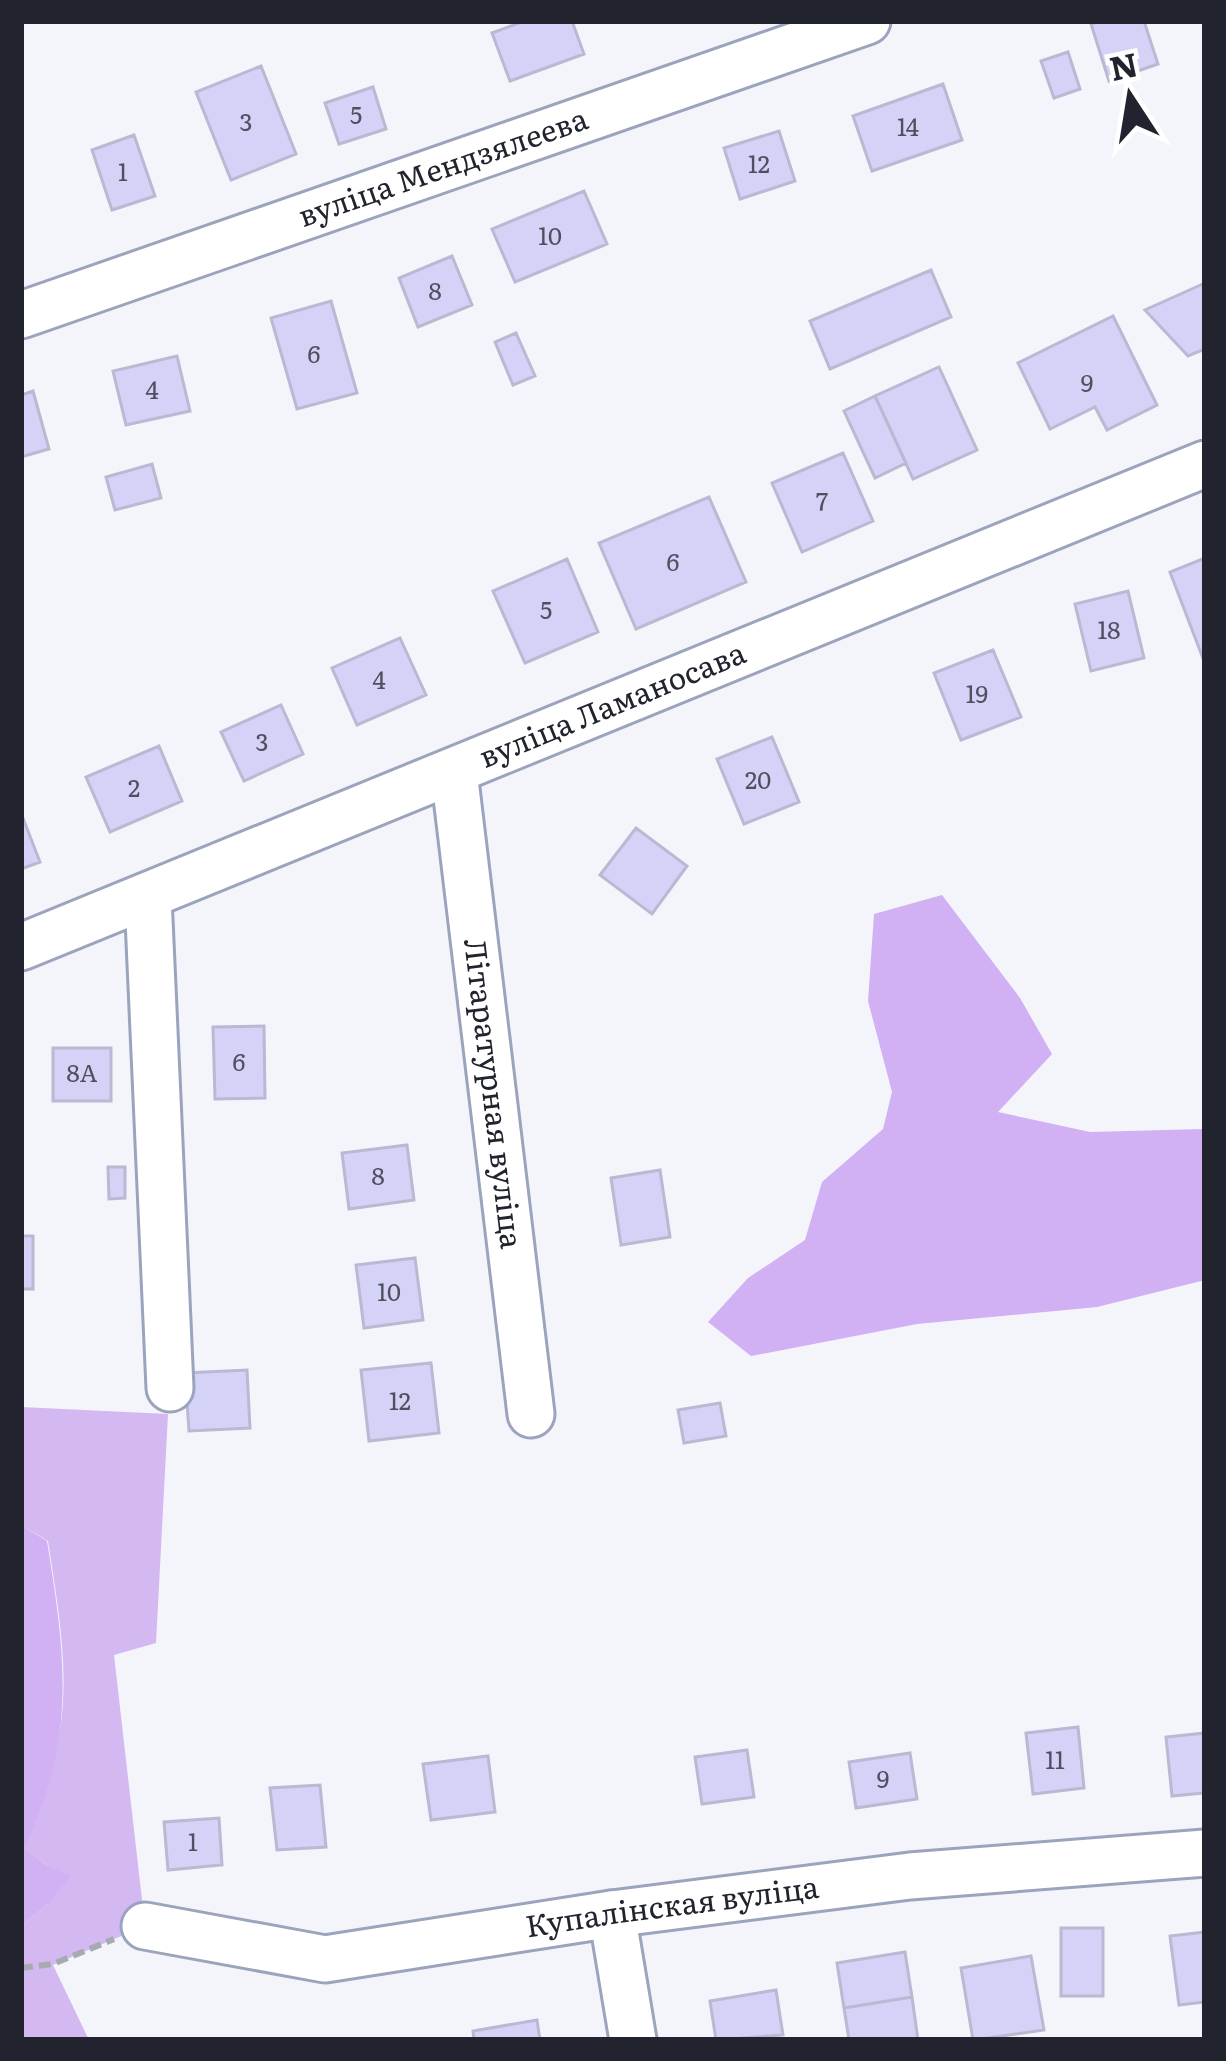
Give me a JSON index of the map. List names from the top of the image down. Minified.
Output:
{"streets":{"street":["вуліца Мендзялеева","вуліца Ламаносава","Літаратурная вуліца","Купалінская вуліца"]},"crossings":[["вуліца Ламаносава","Літаратурная вуліца"]],"house_numbers":["5","3","14","12","1","10","8","6","9","4","7","6","5","18","4","19","3","20","2","6","8А","8","10","12","11","9","1"],"north":"top"}
